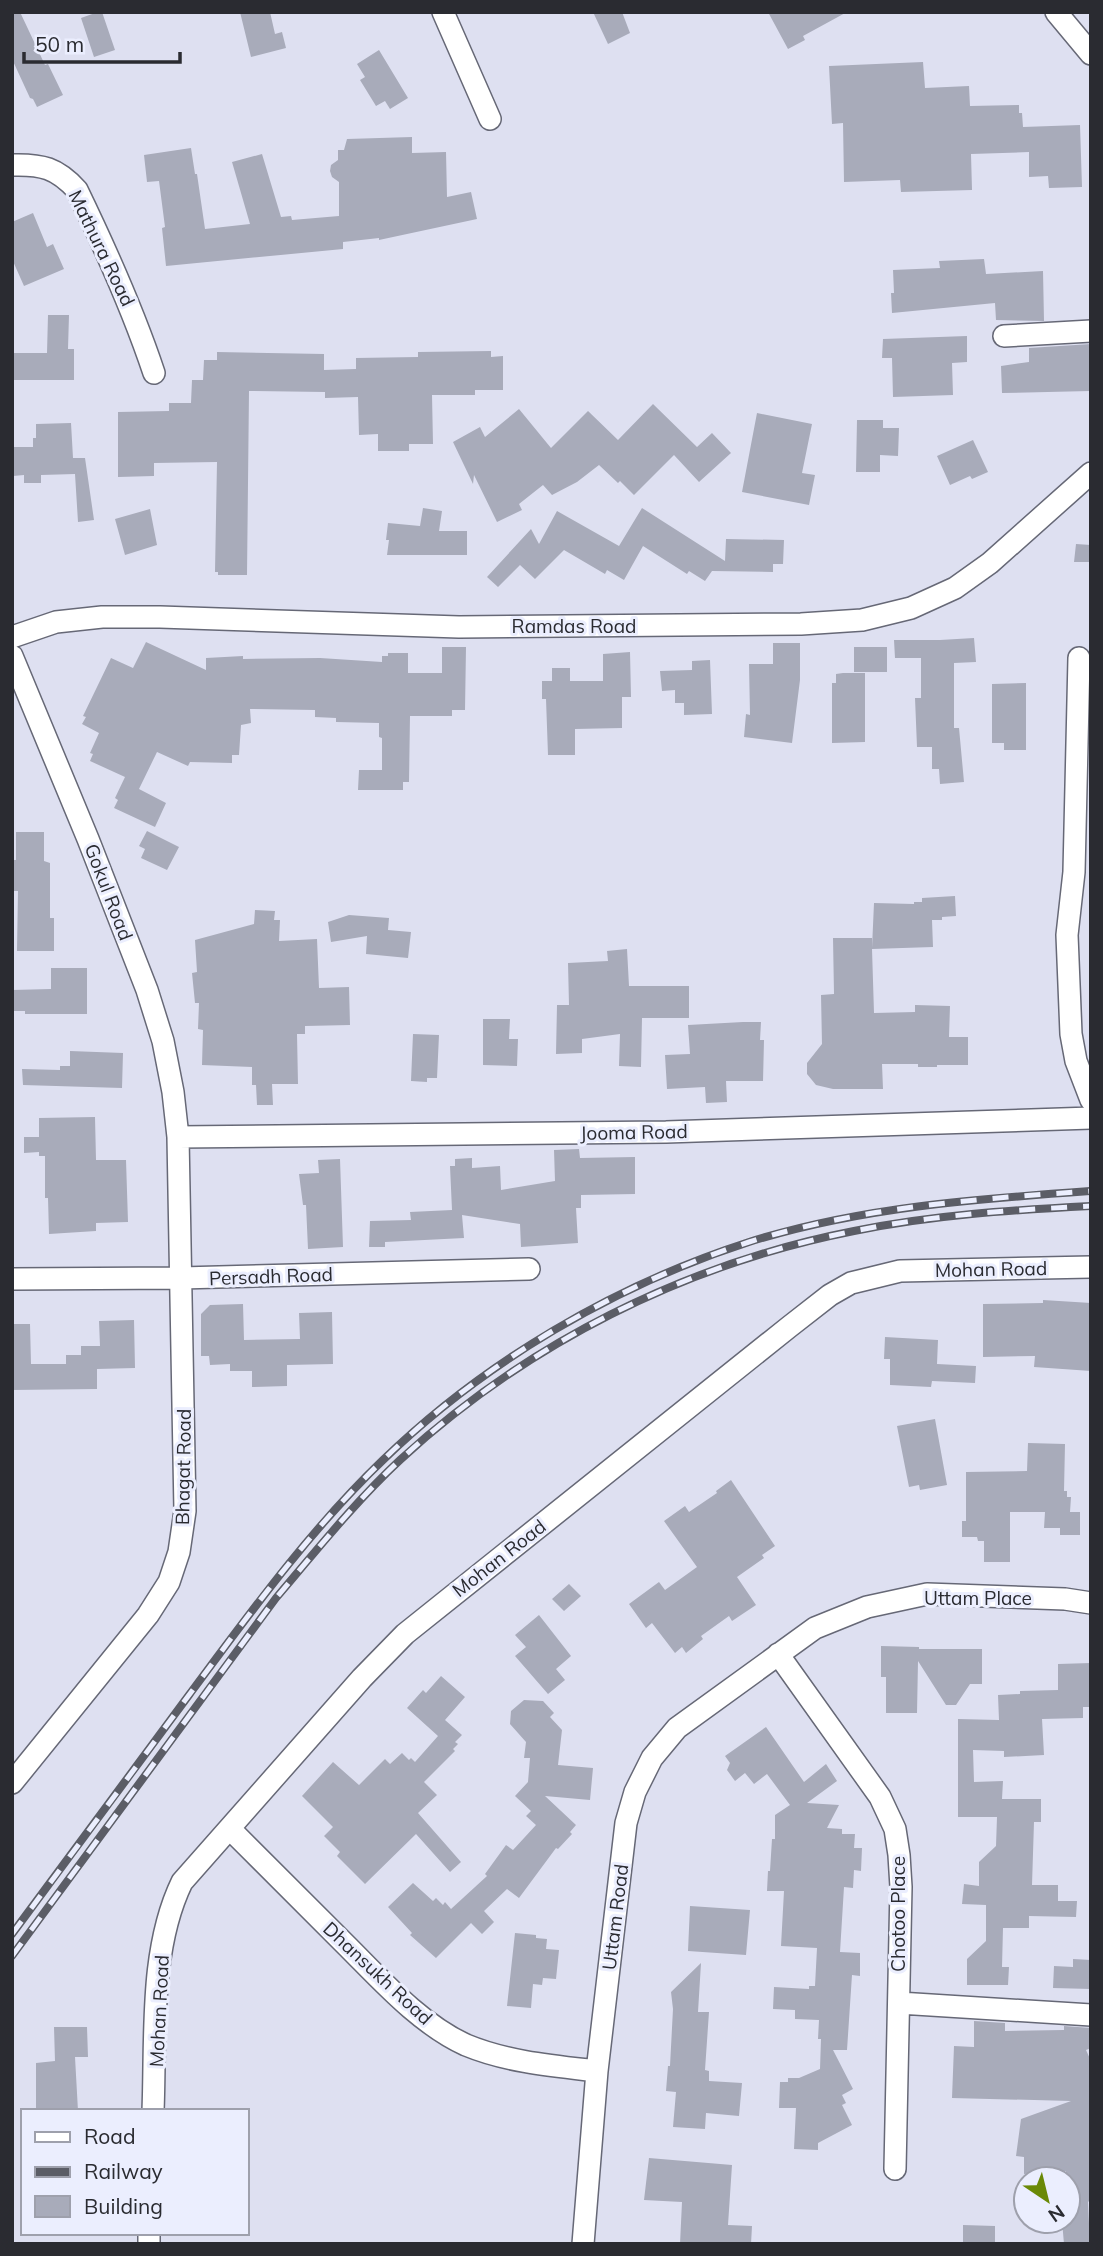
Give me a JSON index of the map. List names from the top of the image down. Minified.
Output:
{"streets":{"street":["Mathura Road","Ramdas Road","Gokul Road","Jooma Road","Mohan Road","Persadh Road","Bhagat Road","Uttam Place","Chotoo Place","Uttam Road","Dhansukh Road"]},"crossings":[["Gokul Road","Jooma Road"],["Gokul Road","Bhagat Road"],["Jooma Road","Bhagat Road"],["Mohan Road","Dhansukh Road"],["Persadh Road","Bhagat Road"],["Uttam Place","Chotoo Place"],["Uttam Place","Uttam Road"],["Chotoo Place","Uttam Road"],["Uttam Road","Dhansukh Road"]],"legend":["Road","Railway","Building"],"scale_bar":"50 m","north":"bottom right"}
